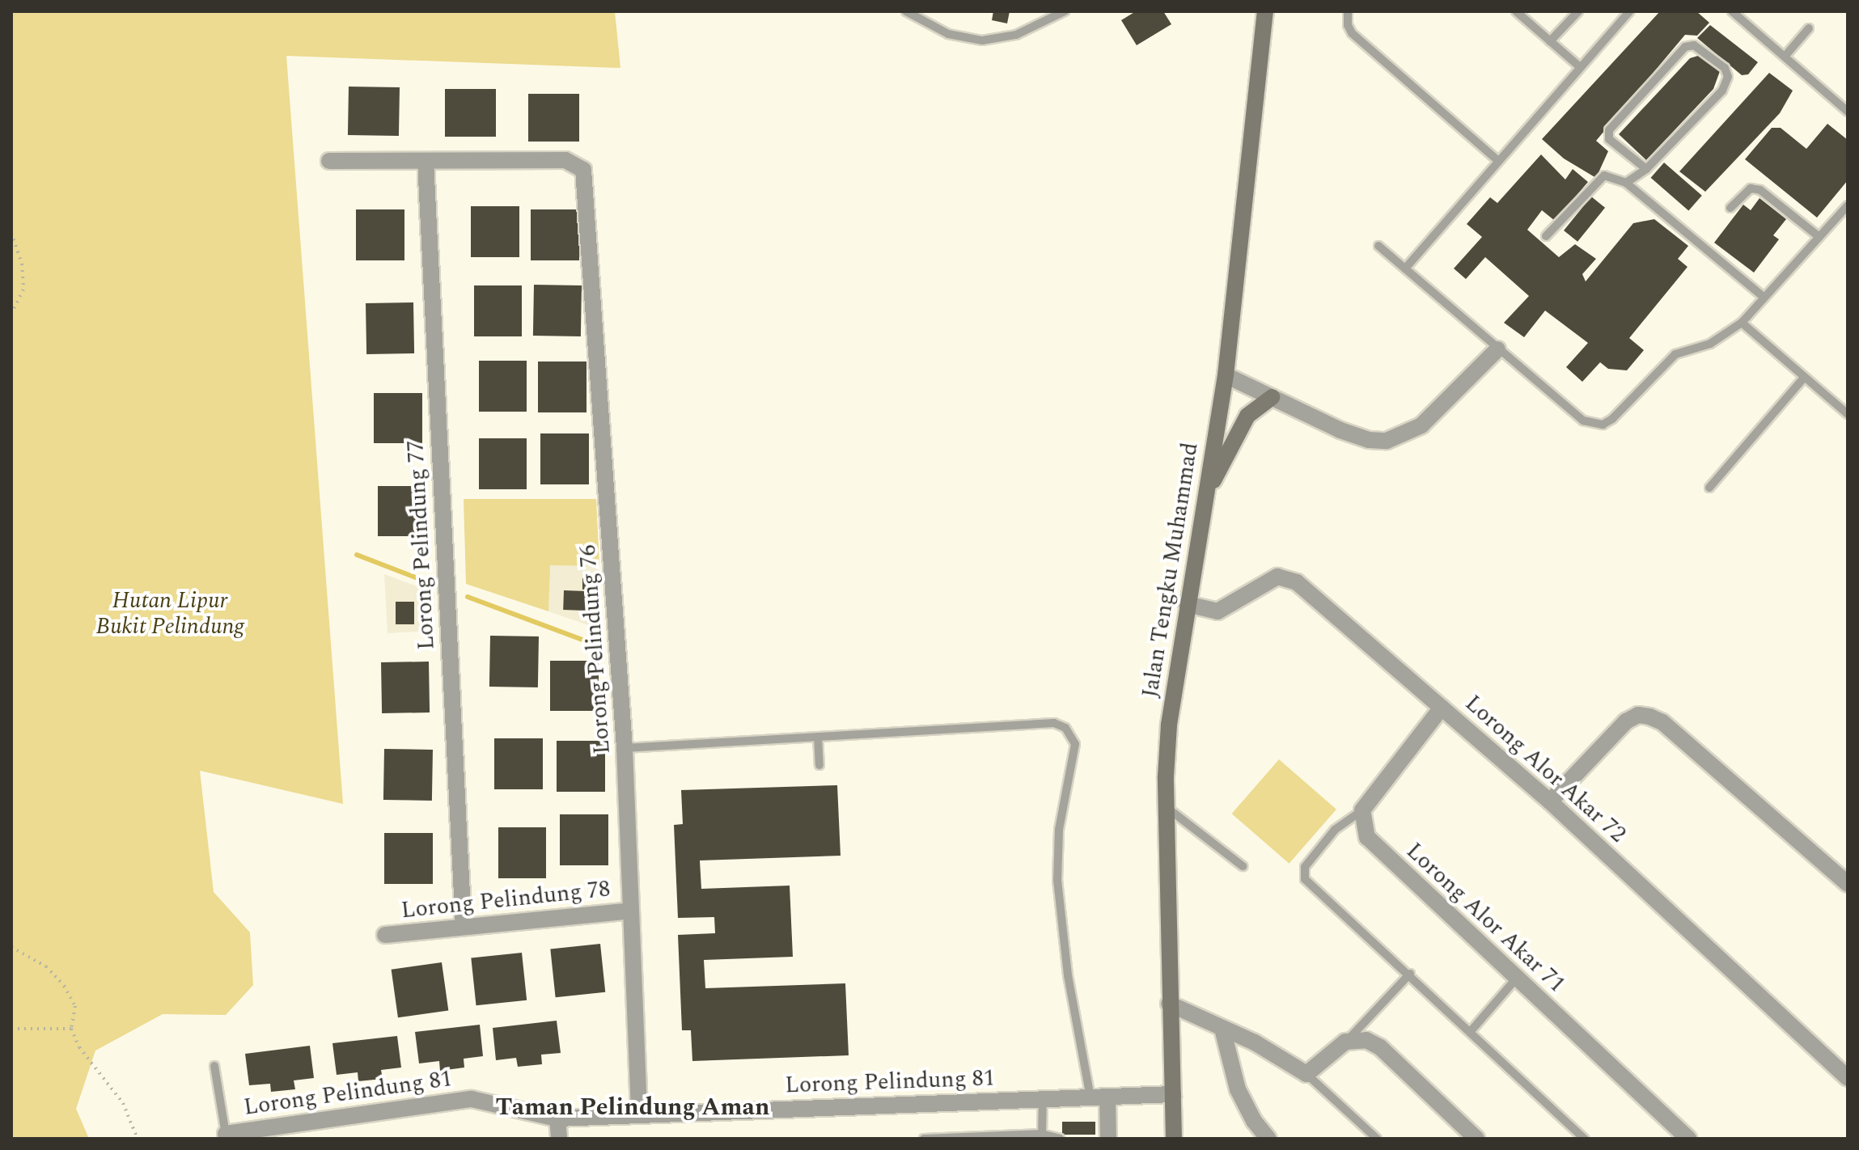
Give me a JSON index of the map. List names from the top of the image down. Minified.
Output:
{"streets":{"main road":["Jalan Tengku Muhammad"],"street":["Lorong Pelindung 77","Lorong Pelindung 76","Lorong Alor Akar 72","Lorong Pelindung 78","Lorong Alor Akar 71","Lorong Pelindung 81"]},"crossings":[["Lorong Pelindung 77","Lorong Pelindung 76"],["Lorong Pelindung 77","Lorong Pelindung 78"],["Jalan Tengku Muhammad","Lorong Alor Akar 72"],["Jalan Tengku Muhammad","Lorong Pelindung 81"],["Lorong Pelindung 76","Lorong Pelindung 78"],["Lorong Pelindung 76","Lorong Pelindung 81"]],"districts":["Taman Pelindung Aman"],"parks":["Hutan Lipur Bukit Pelindung"]}
